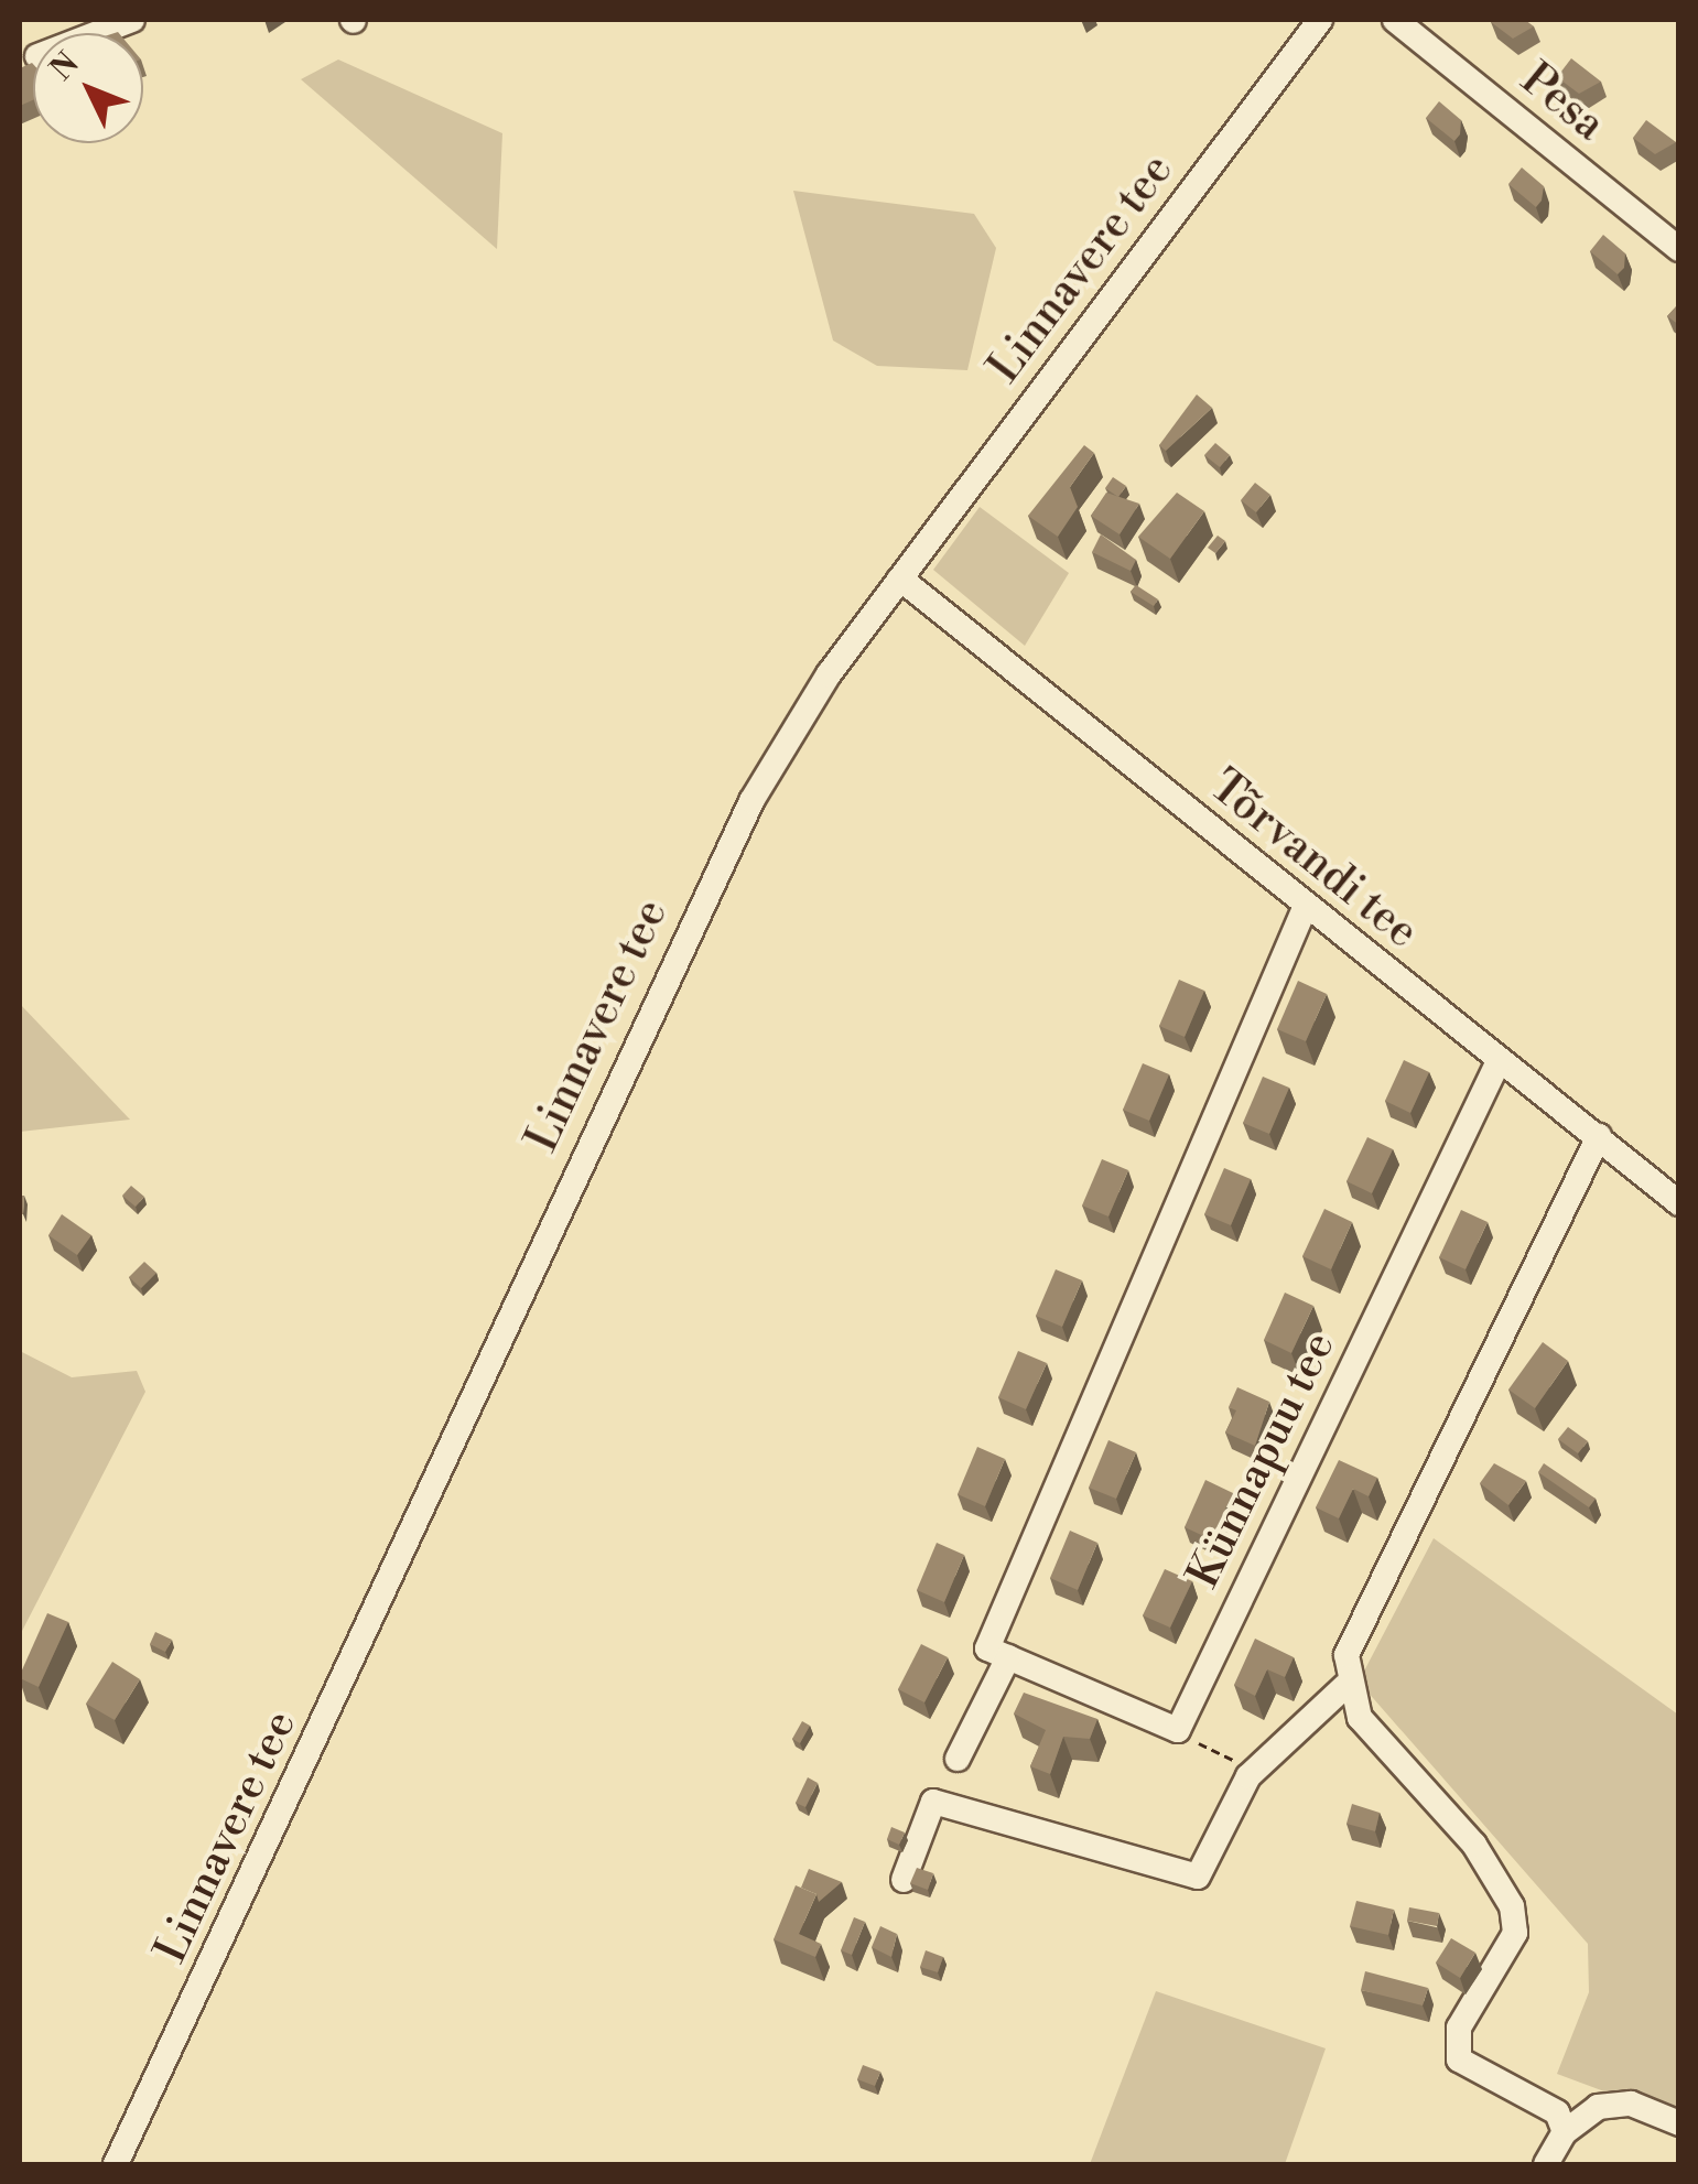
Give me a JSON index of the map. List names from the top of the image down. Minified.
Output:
{"streets":{"street":["Pesa","Linnavere tee","Tõrvandi tee","Künnapuu tee"]},"crossings":[["Linnavere tee","Tõrvandi tee"],["Tõrvandi tee","Künnapuu tee"]],"north":"top left"}
